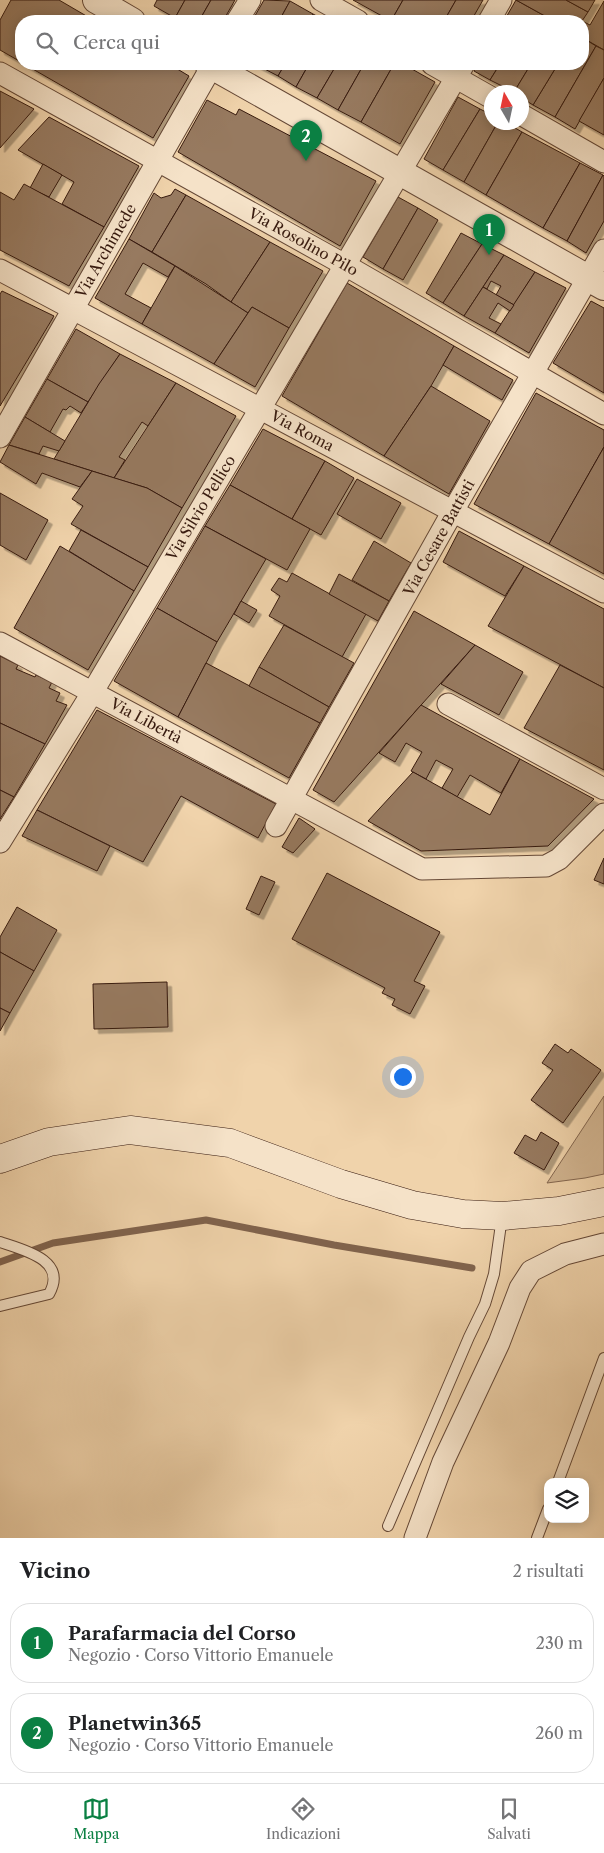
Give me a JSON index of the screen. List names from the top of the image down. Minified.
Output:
{"streets":{"street":["Via Rosolino Pilo","Via Archimede","Via Roma","Via Silvio Pellico","Via Cesare Battisti","Via Libertà"]},"crossings":[["Via Rosolino Pilo","Via Archimede"],["Via Rosolino Pilo","Via Silvio Pellico"],["Via Rosolino Pilo","Via Cesare Battisti"],["Via Archimede","Via Roma"],["Via Roma","Via Silvio Pellico"],["Via Roma","Via Cesare Battisti"],["Via Silvio Pellico","Via Libertà"],["Via Cesare Battisti","Via Libertà"]],"north":"top","page":{"search":"Cerca qui","pins":["2","1"],"heading":["Vicino","2 risultati"],"list":[{"mark":"1","name":"Parafarmacia del Corso","note":"Negozio · Corso Vittorio Emanuele","value":"230 m"},{"mark":"2","name":"Planetwin365","note":"Negozio · Corso Vittorio Emanuele","value":"260 m"}],"nav":["Mappa","Indicazioni","Salvati"]}}
